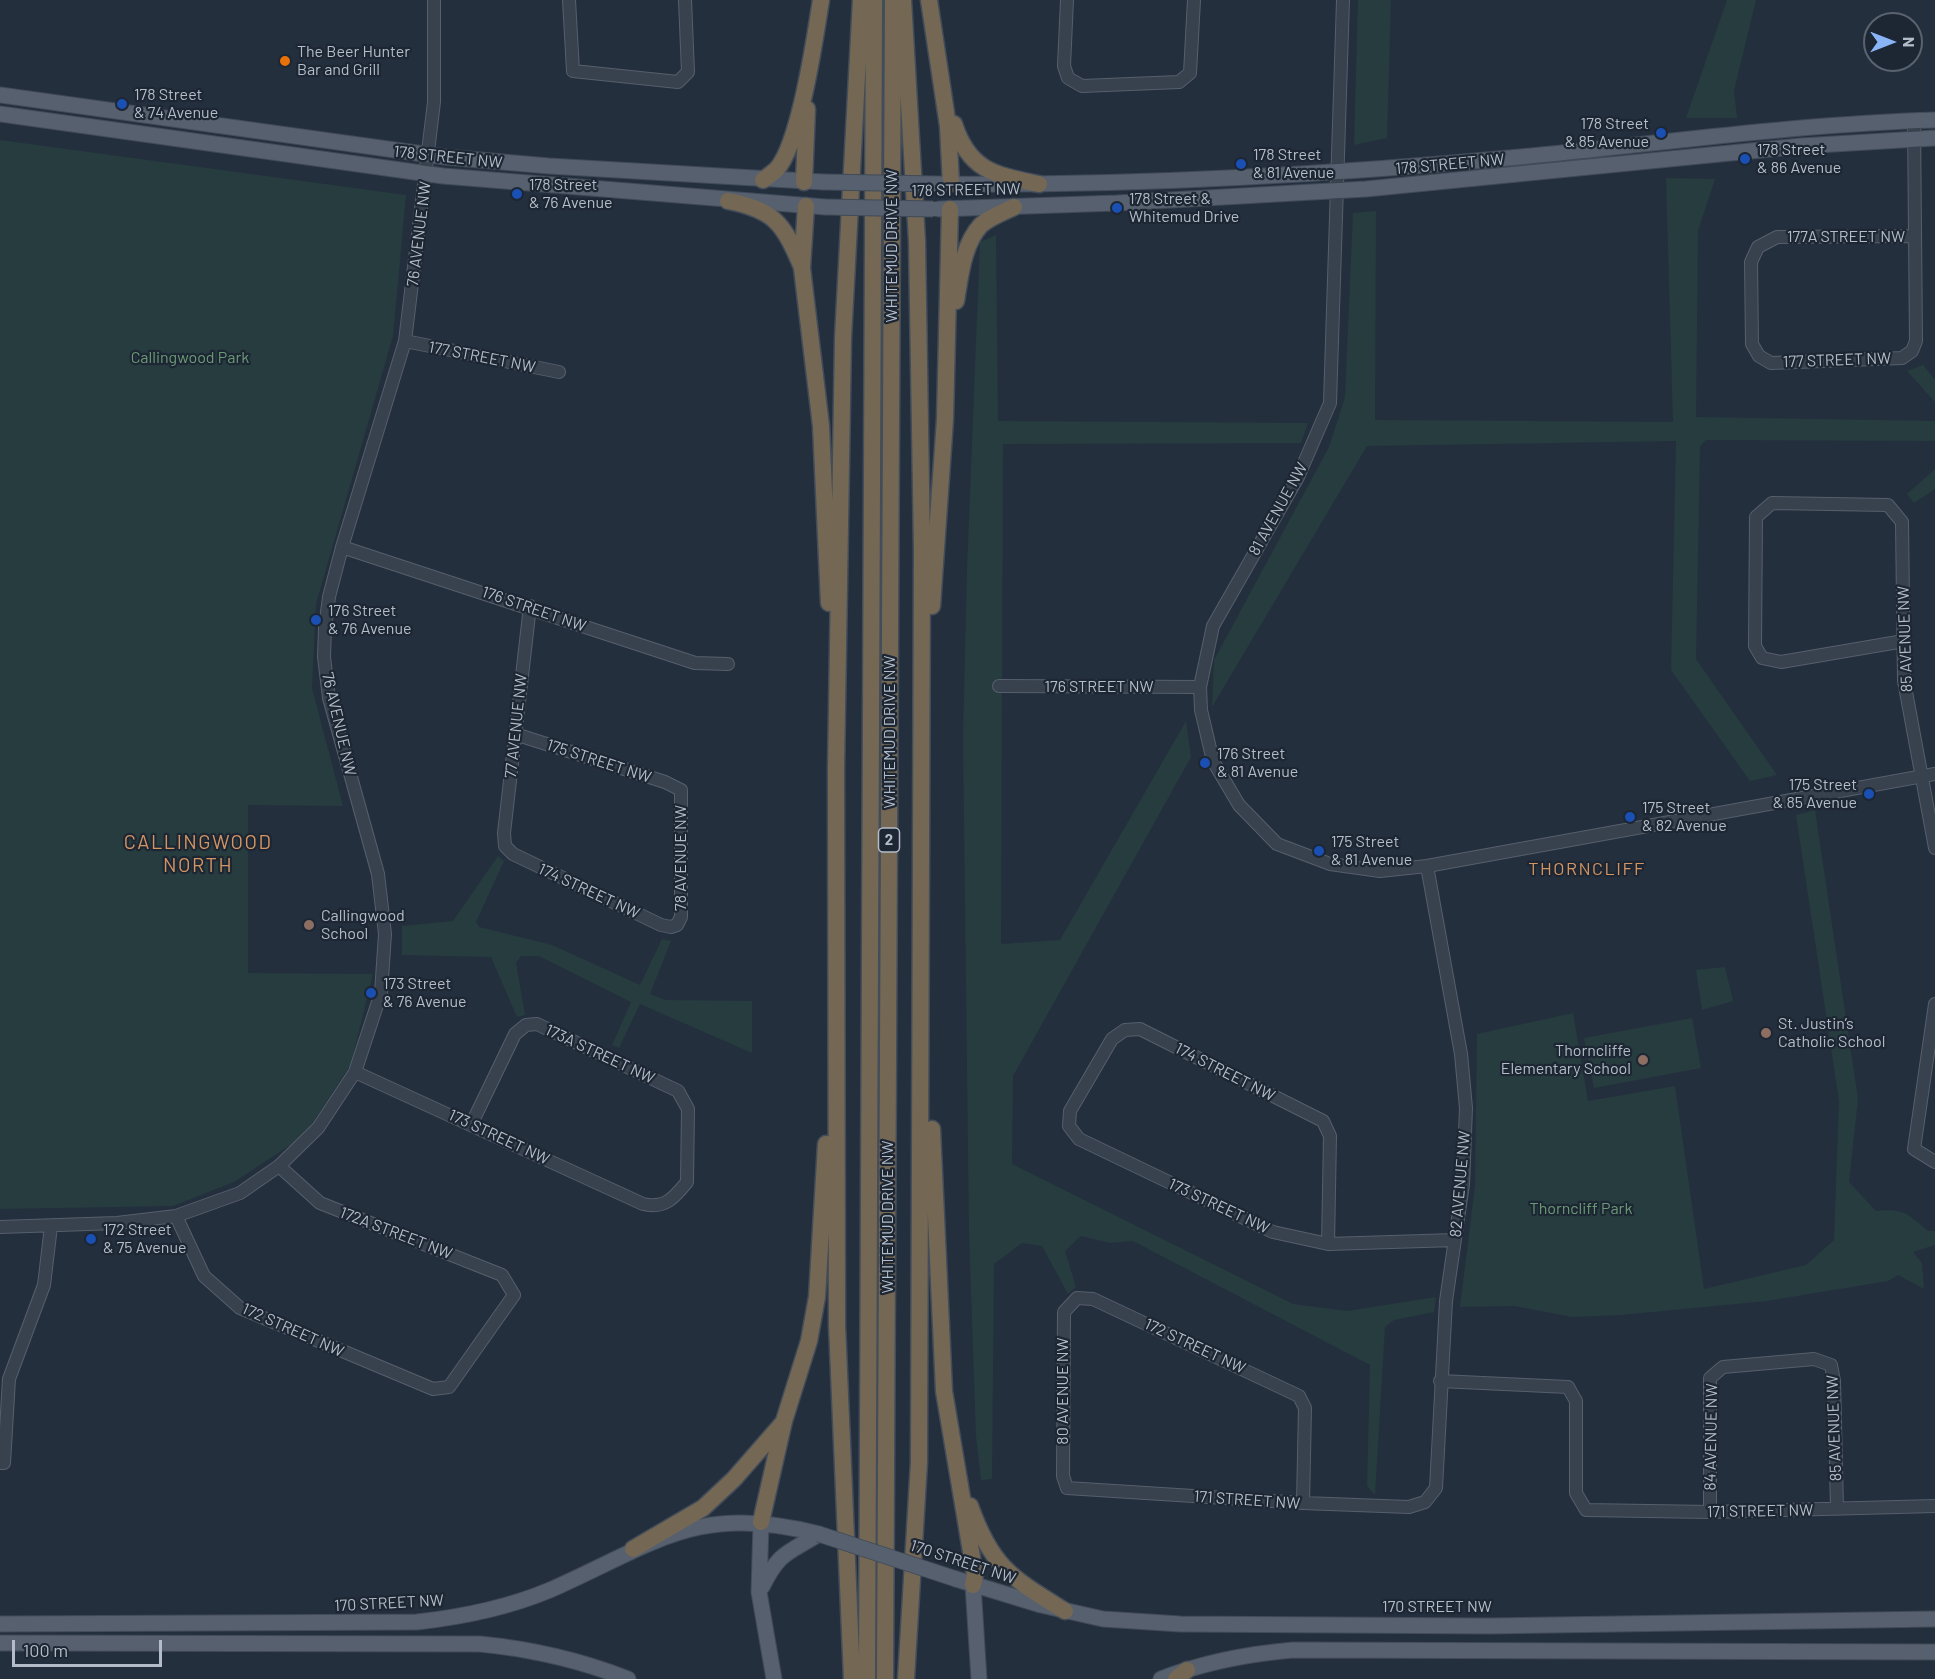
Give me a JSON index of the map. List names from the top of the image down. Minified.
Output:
{"streets":{"highway":["WHITEMUD DRIVE NW","2"],"main road":["178 STREET NW","170 STREET NW"],"street":["76 AVENUE NW","177A STREET NW","177 STREET NW","81 AVENUE NW","176 STREET NW","85 AVENUE NW","77 AVENUE NW","175 STREET NW","78 AVENUE NW","174 STREET NW","173A STREET NW","173 STREET NW","82 AVENUE NW","172A STREET NW","172 STREET NW","80 AVENUE NW","84 AVENUE NW","171 STREET NW"]},"crossings":[["178 STREET NW","76 AVENUE NW"],["178 STREET NW","81 AVENUE NW"],["76 AVENUE NW","177 STREET NW"],["76 AVENUE NW","176 STREET NW"],["76 AVENUE NW","173 STREET NW"],["76 AVENUE NW","172A STREET NW"],["76 AVENUE NW","172 STREET NW"],["177A STREET NW","177 STREET NW"],["81 AVENUE NW","176 STREET NW"],["81 AVENUE NW","82 AVENUE NW"],["176 STREET NW","77 AVENUE NW"],["85 AVENUE NW","84 AVENUE NW"],["85 AVENUE NW","171 STREET NW"],["77 AVENUE NW","175 STREET NW"],["77 AVENUE NW","174 STREET NW"],["175 STREET NW","78 AVENUE NW"],["78 AVENUE NW","174 STREET NW"],["174 STREET NW","173 STREET NW"],["173A STREET NW","173 STREET NW"],["173 STREET NW","82 AVENUE NW"],["82 AVENUE NW","171 STREET NW"],["172A STREET NW","172 STREET NW"],["172 STREET NW","80 AVENUE NW"],["172 STREET NW","171 STREET NW"],["80 AVENUE NW","171 STREET NW"],["84 AVENUE NW","171 STREET NW"]],"districts":["CALLINGWOOD NORTH","THORNCLIFF"],"parks":["Callingwood Park","Thorncliff Park"],"places":["The Beer Hunter Bar and Grill","178 Street & 74 Avenue","178 Street & 85 Avenue","178 Street & 86 Avenue","178 Street & 81 Avenue","178 Street & 76 Avenue","178 Street & Whitemud Drive","176 Street & 76 Avenue","176 Street & 81 Avenue","175 Street & 85 Avenue","175 Street & 82 Avenue","175 Street & 81 Avenue","Callingwood School","173 Street & 76 Avenue","St. Justin’s Catholic School","Thorncliffe Elementary School","172 Street & 75 Avenue"],"scale_bar":"100 m","north":"right"}
